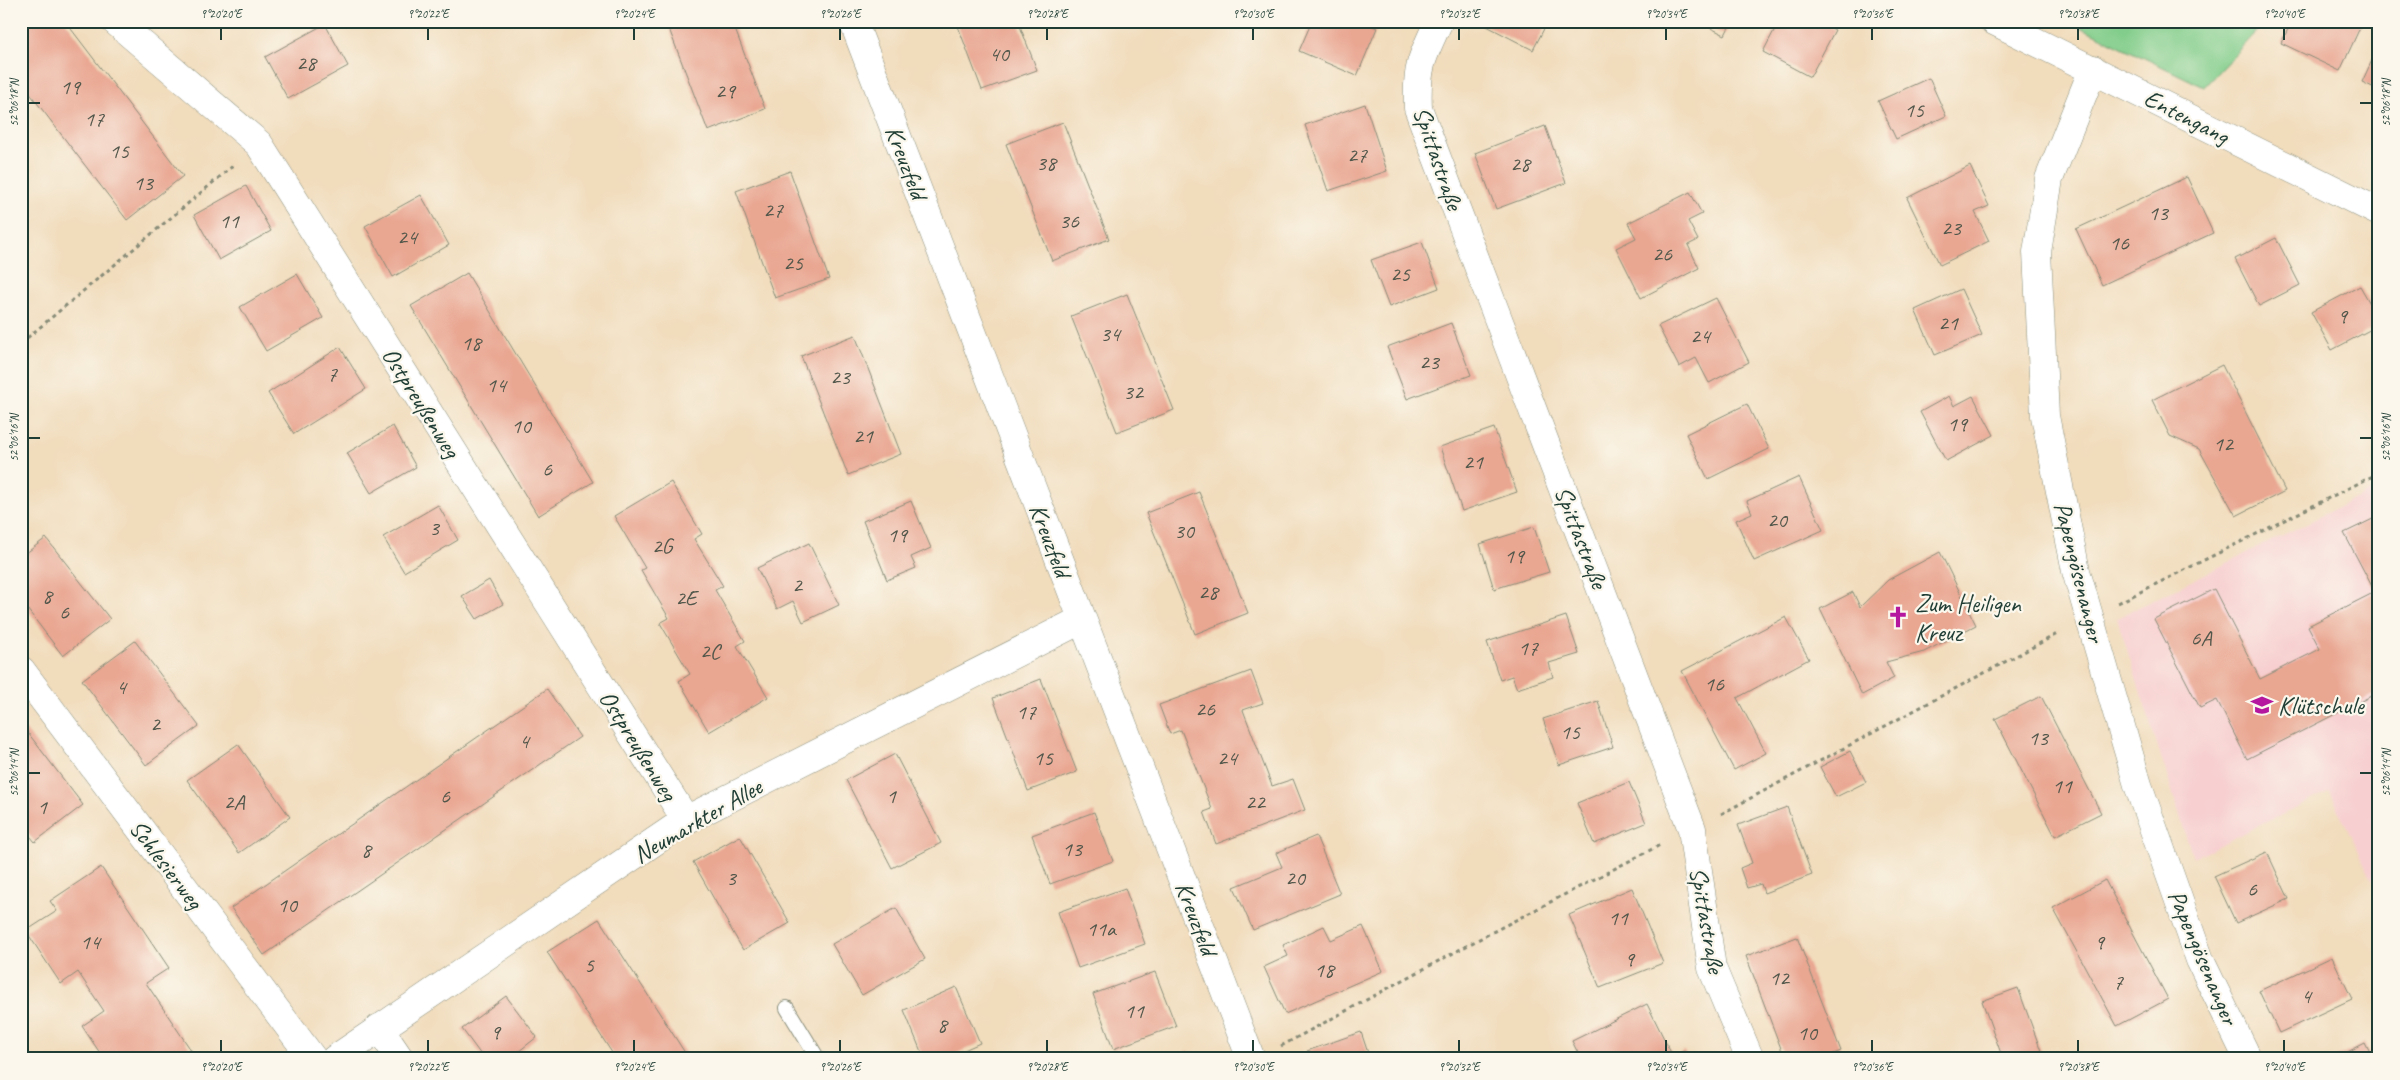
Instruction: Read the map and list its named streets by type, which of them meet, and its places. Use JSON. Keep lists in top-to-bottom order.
{
  "streets": {
    "street": [
      "Entengang",
      "Spittastraße",
      "Kreuzfeld",
      "Ostpreußenweg",
      "Papengösenanger",
      "Neumarkter Allee",
      "Schlesierweg"
    ]
  },
  "crossings": [
    ["Entengang", "Papengösenanger"],
    ["Kreuzfeld", "Neumarkter Allee"],
    ["Ostpreußenweg", "Neumarkter Allee"]
  ],
  "places": {
    "church": ["Zum Heiligen Kreuz"],
    "school or university": ["Klütschule"]
  },
  "house_numbers": [
    "40",
    "28",
    "19",
    "29",
    "15",
    "17",
    "15",
    "27",
    "38",
    "28",
    "13",
    "27",
    "13",
    "11",
    "36",
    "23",
    "24",
    "16",
    "26",
    "25",
    "25",
    "9",
    "21",
    "34",
    "24",
    "18",
    "23",
    "7",
    "23",
    "14",
    "32",
    "19",
    "10",
    "21",
    "12",
    "21",
    "6",
    "20",
    "3",
    "30",
    "19",
    "2G",
    "19",
    "2",
    "28",
    "8",
    "2E",
    "6",
    "6A",
    "17",
    "2C",
    "16",
    "4",
    "26",
    "17",
    "2",
    "15",
    "13",
    "4",
    "15",
    "24",
    "11",
    "6",
    "1",
    "2A",
    "22",
    "1",
    "13",
    "8",
    "3",
    "20",
    "6",
    "10",
    "11",
    "11a",
    "14",
    "9",
    "9",
    "5",
    "18",
    "12",
    "7",
    "4",
    "11",
    "8",
    "9",
    "10"
  ],
  "coordinates": [
    "9°20'20\"E",
    "9°20'22\"E",
    "9°20'24\"E",
    "9°20'26\"E",
    "9°20'28\"E",
    "9°20'30\"E",
    "9°20'32\"E",
    "9°20'34\"E",
    "9°20'36\"E",
    "9°20'38\"E",
    "9°20'40\"E",
    "52°06'18\"N",
    "52°06'16\"N",
    "52°06'14\"N"
  ]
}
